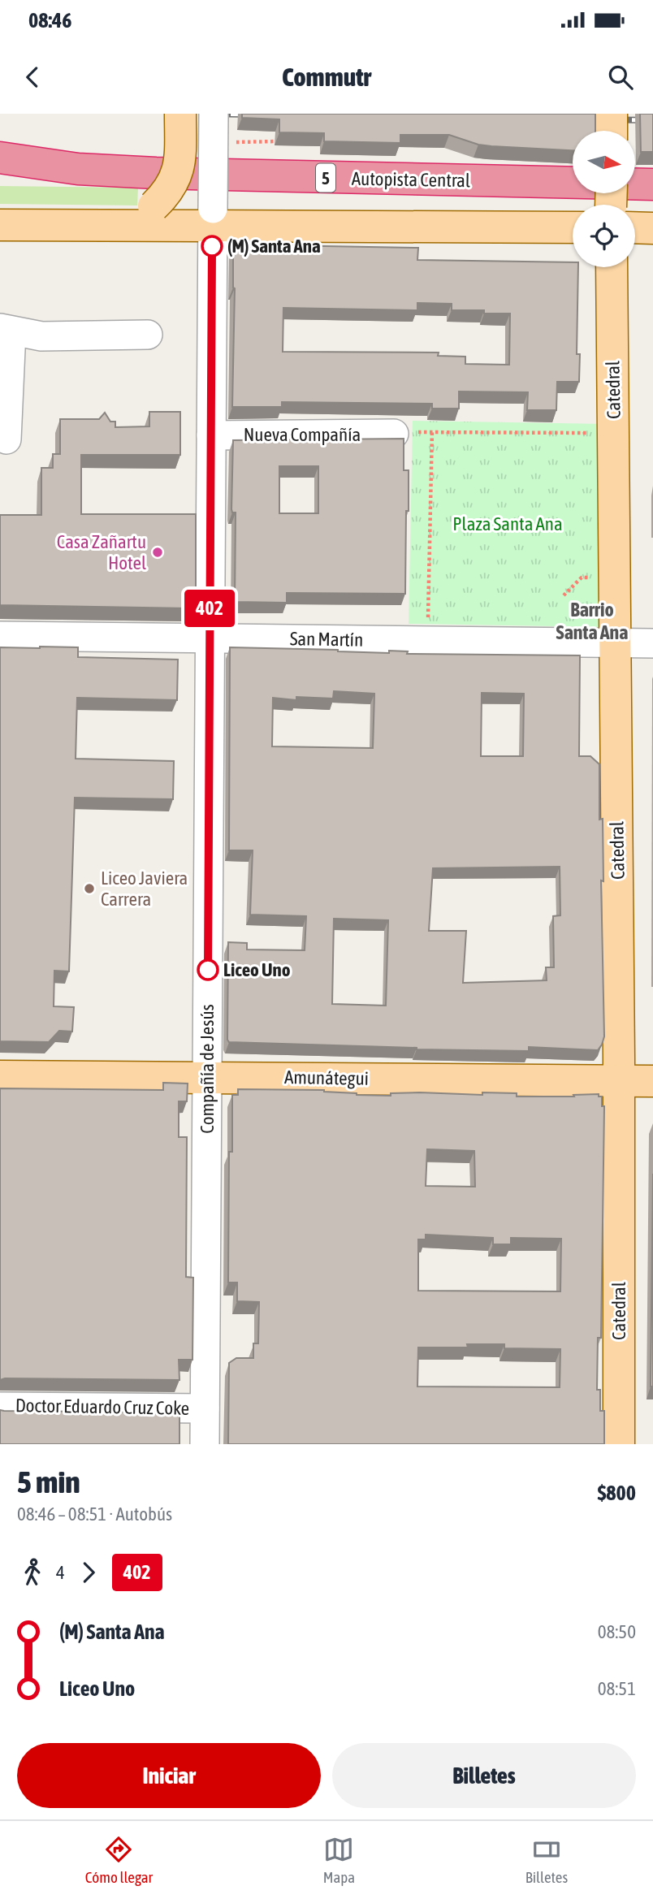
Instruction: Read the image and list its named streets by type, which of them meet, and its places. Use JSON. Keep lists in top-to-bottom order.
{
  "streets": {
    "highway": ["5", "Autopista Central"],
    "main road": ["Catedral", "Amunátegui"],
    "street": [
      "Nueva Compañía",
      "San Martín",
      "Compañía de Jesús",
      "Doctor Eduardo Cruz Coke"
    ]
  },
  "crossings": [
    ["Catedral", "San Martín"],
    ["Catedral", "Amunátegui"],
    ["Nueva Compañía", "Compañía de Jesús"],
    ["San Martín", "Compañía de Jesús"],
    ["Compañía de Jesús", "Amunátegui"],
    ["Compañía de Jesús", "Doctor Eduardo Cruz Coke"]
  ],
  "districts": ["Barrio Santa Ana"],
  "parks": ["Plaza Santa Ana"],
  "places": [
    "(M) Santa Ana",
    "Casa Zañartu Hotel",
    "Liceo Javiera Carrera",
    "Liceo Uno"
  ],
  "lines": ["bus line 402"],
  "north": "right",
  "page": {
    "status": "08:46",
    "header": "Commutr",
    "on_map": "402",
    "heading": ["5 min", "08:46 – 08:51 · Autobús", "$800"],
    "legs": ["4", "402"],
    "list": [
      {
        "name": "(M) Santa Ana",
        "value": "08:50"
      },
      {
        "name": "Liceo Uno",
        "value": "08:51"
      }
    ],
    "buttons": ["Iniciar", "Billetes"],
    "tabs": ["Cómo llegar", "Mapa", "Billetes"]
  }
}
